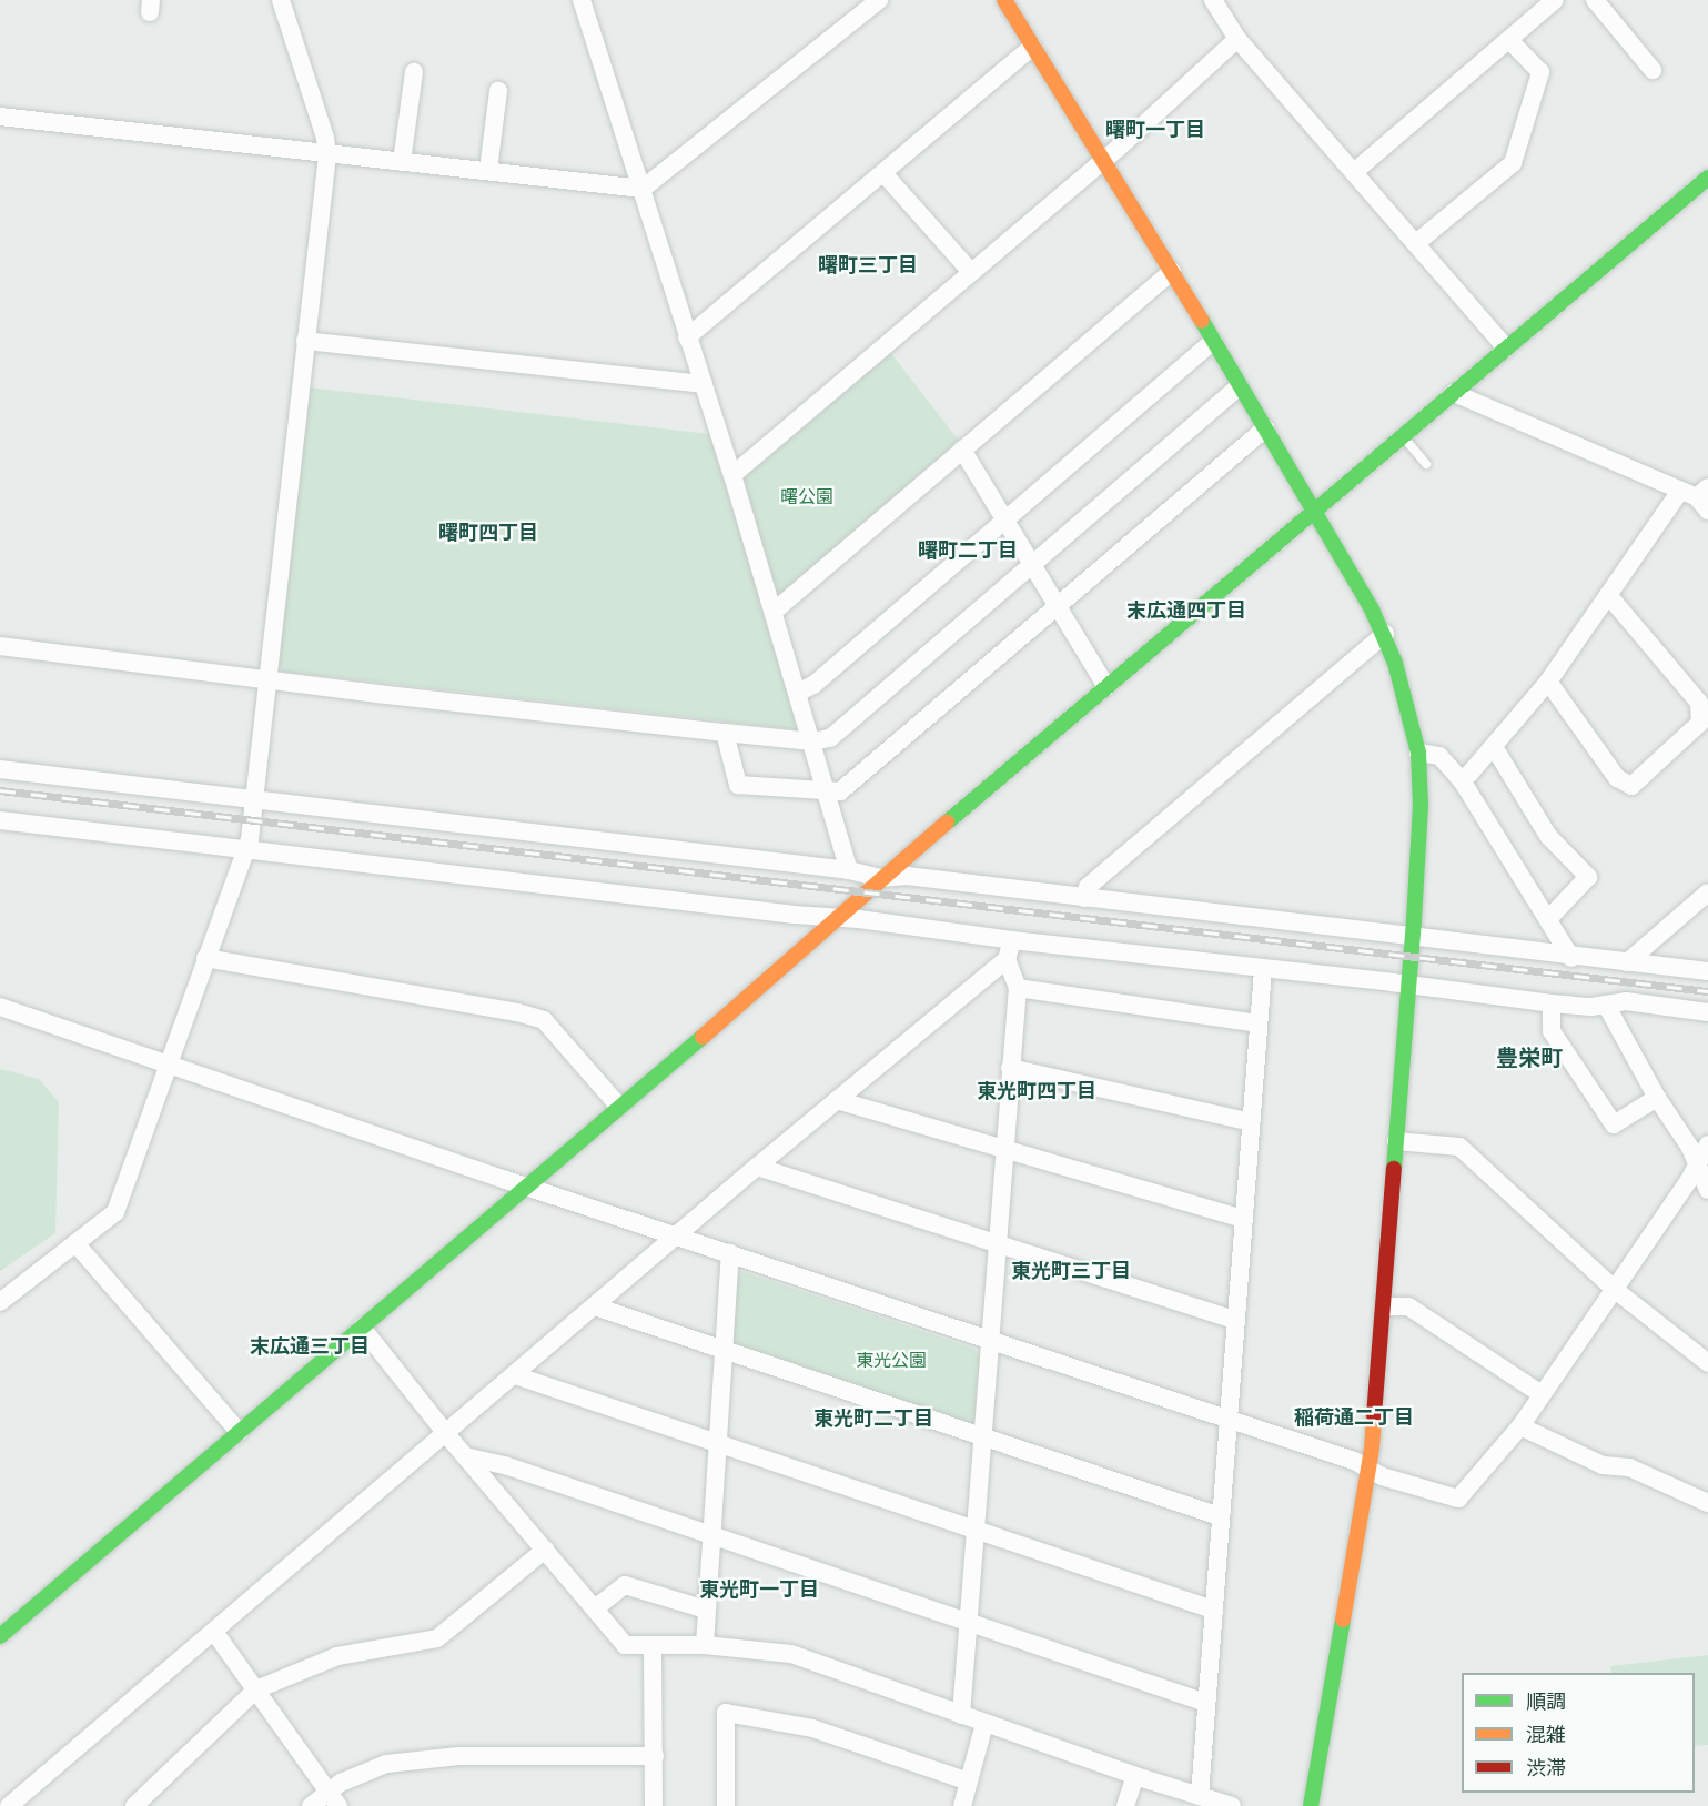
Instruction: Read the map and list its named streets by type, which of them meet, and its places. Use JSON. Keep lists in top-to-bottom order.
{
  "districts": [
    "曙町一丁目",
    "曙町三丁目",
    "曙町四丁目",
    "曙町二丁目",
    "末広通四丁目",
    "豊栄町",
    "東光町四丁目",
    "東光町三丁目",
    "末広通三丁目",
    "稲荷通二丁目",
    "東光町二丁目",
    "東光町一丁目"
  ],
  "parks": ["曙公園", "東光公園"],
  "legend": ["順調", "混雑", "渋滞"]
}
